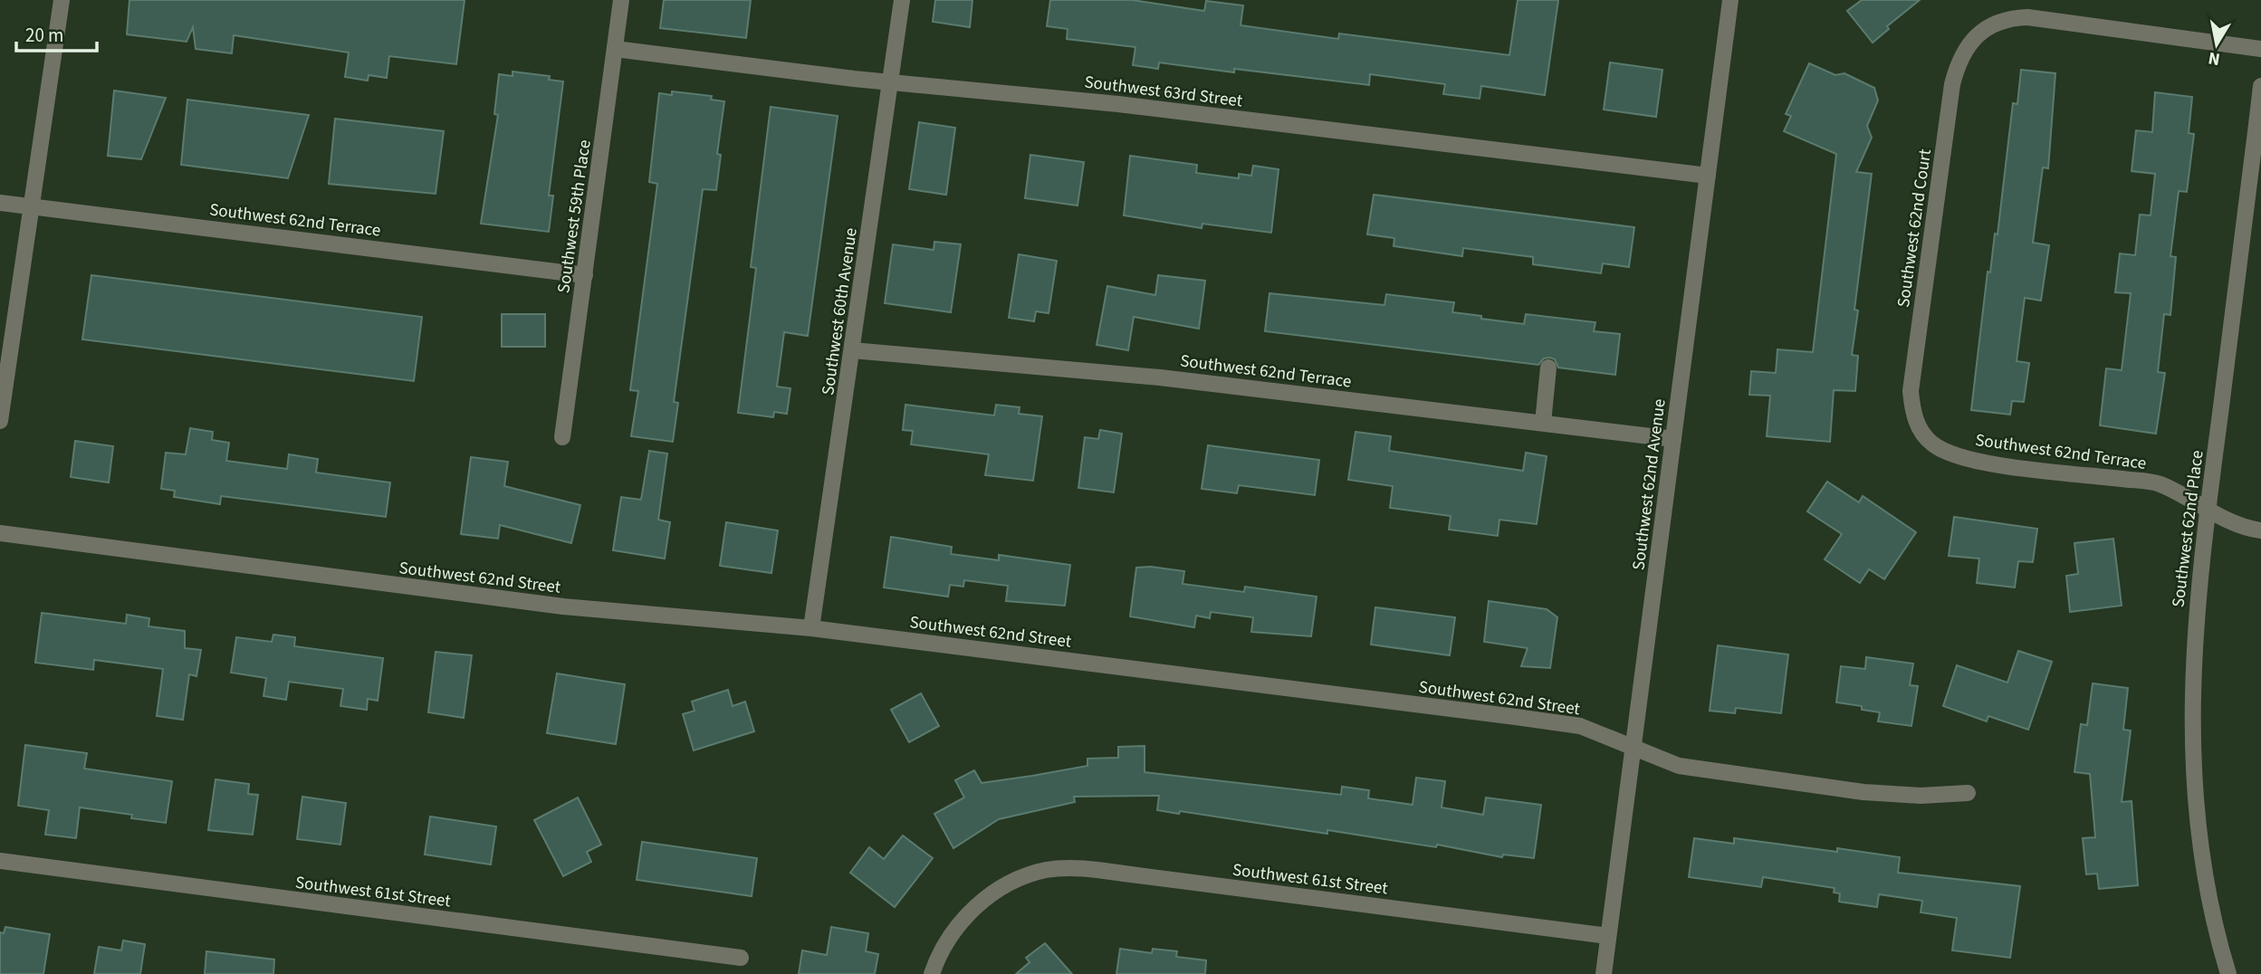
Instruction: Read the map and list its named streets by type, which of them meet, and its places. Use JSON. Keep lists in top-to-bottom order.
{
  "streets": {
    "street": [
      "Southwest 63rd Street",
      "Southwest 59th Place",
      "Southwest 62nd Terrace",
      "Southwest 62nd Court",
      "Southwest 60th Avenue",
      "Southwest 62nd Avenue",
      "Southwest 62nd Place",
      "Southwest 62nd Street",
      "Southwest 61st Street"
    ]
  },
  "crossings": [
    ["Southwest 63rd Street", "Southwest 59th Place"],
    ["Southwest 63rd Street", "Southwest 60th Avenue"],
    ["Southwest 63rd Street", "Southwest 62nd Avenue"],
    ["Southwest 59th Place", "Southwest 62nd Terrace"],
    ["Southwest 62nd Terrace", "Southwest 62nd Court"],
    ["Southwest 62nd Terrace", "Southwest 60th Avenue"],
    ["Southwest 62nd Terrace", "Southwest 62nd Avenue"],
    ["Southwest 62nd Terrace", "Southwest 62nd Place"],
    ["Southwest 60th Avenue", "Southwest 62nd Street"],
    ["Southwest 62nd Avenue", "Southwest 62nd Street"],
    ["Southwest 62nd Avenue", "Southwest 61st Street"]
  ],
  "scale_bar": "20 m",
  "north": "bottom"
}
